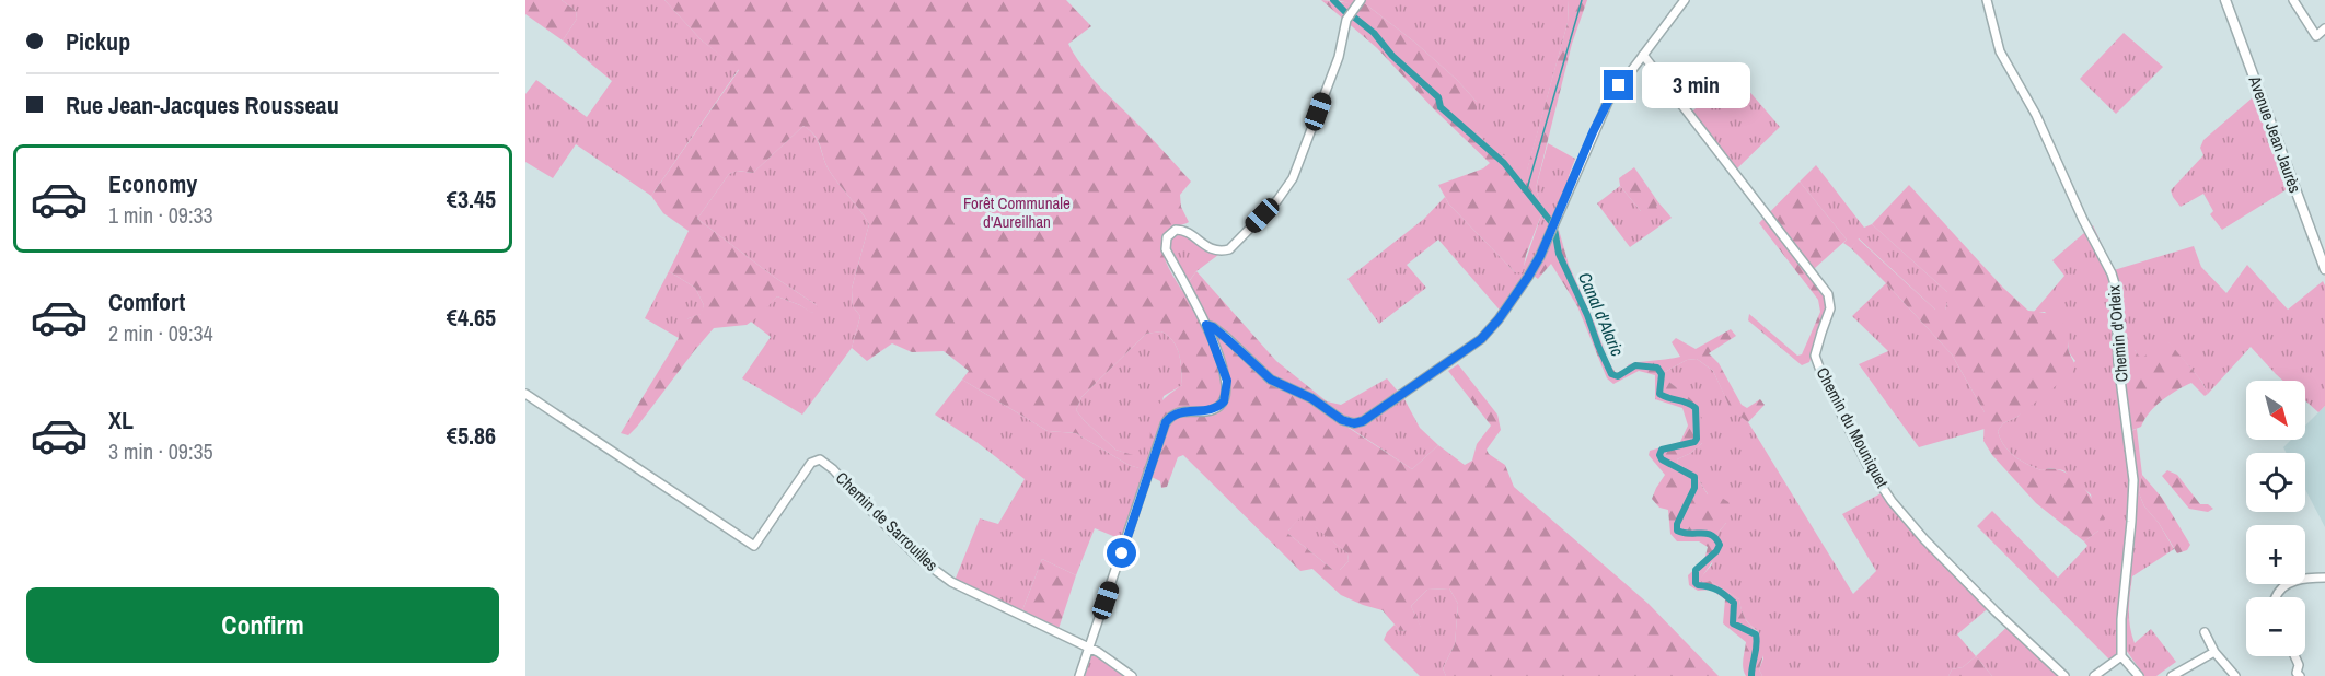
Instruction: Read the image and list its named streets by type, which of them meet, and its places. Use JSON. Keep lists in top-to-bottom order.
{
  "streets": {
    "main road": ["Avenue Jean Jaurès"],
    "street": ["Chemin d'Orleix", "Chemin du Mouniquet", "Chemin de Sarrouilles"]
  },
  "water": ["Canal d'Alaric"],
  "parks": ["Forêt Communale d'Aureilhan"],
  "north": "bottom right",
  "page": {
    "banner": ["Pickup", "Rue Jean-Jacques Rousseau"],
    "bubble": "3 min",
    "list": [
      {
        "name": "Economy",
        "note": "1 min · 09:33",
        "value": "€3.45"
      },
      {
        "name": "Comfort",
        "note": "2 min · 09:34",
        "value": "€4.65"
      },
      {
        "name": "XL",
        "note": "3 min · 09:35",
        "value": "€5.86"
      }
    ],
    "map_buttons": ["+", "−"],
    "buttons": "Confirm"
  }
}
